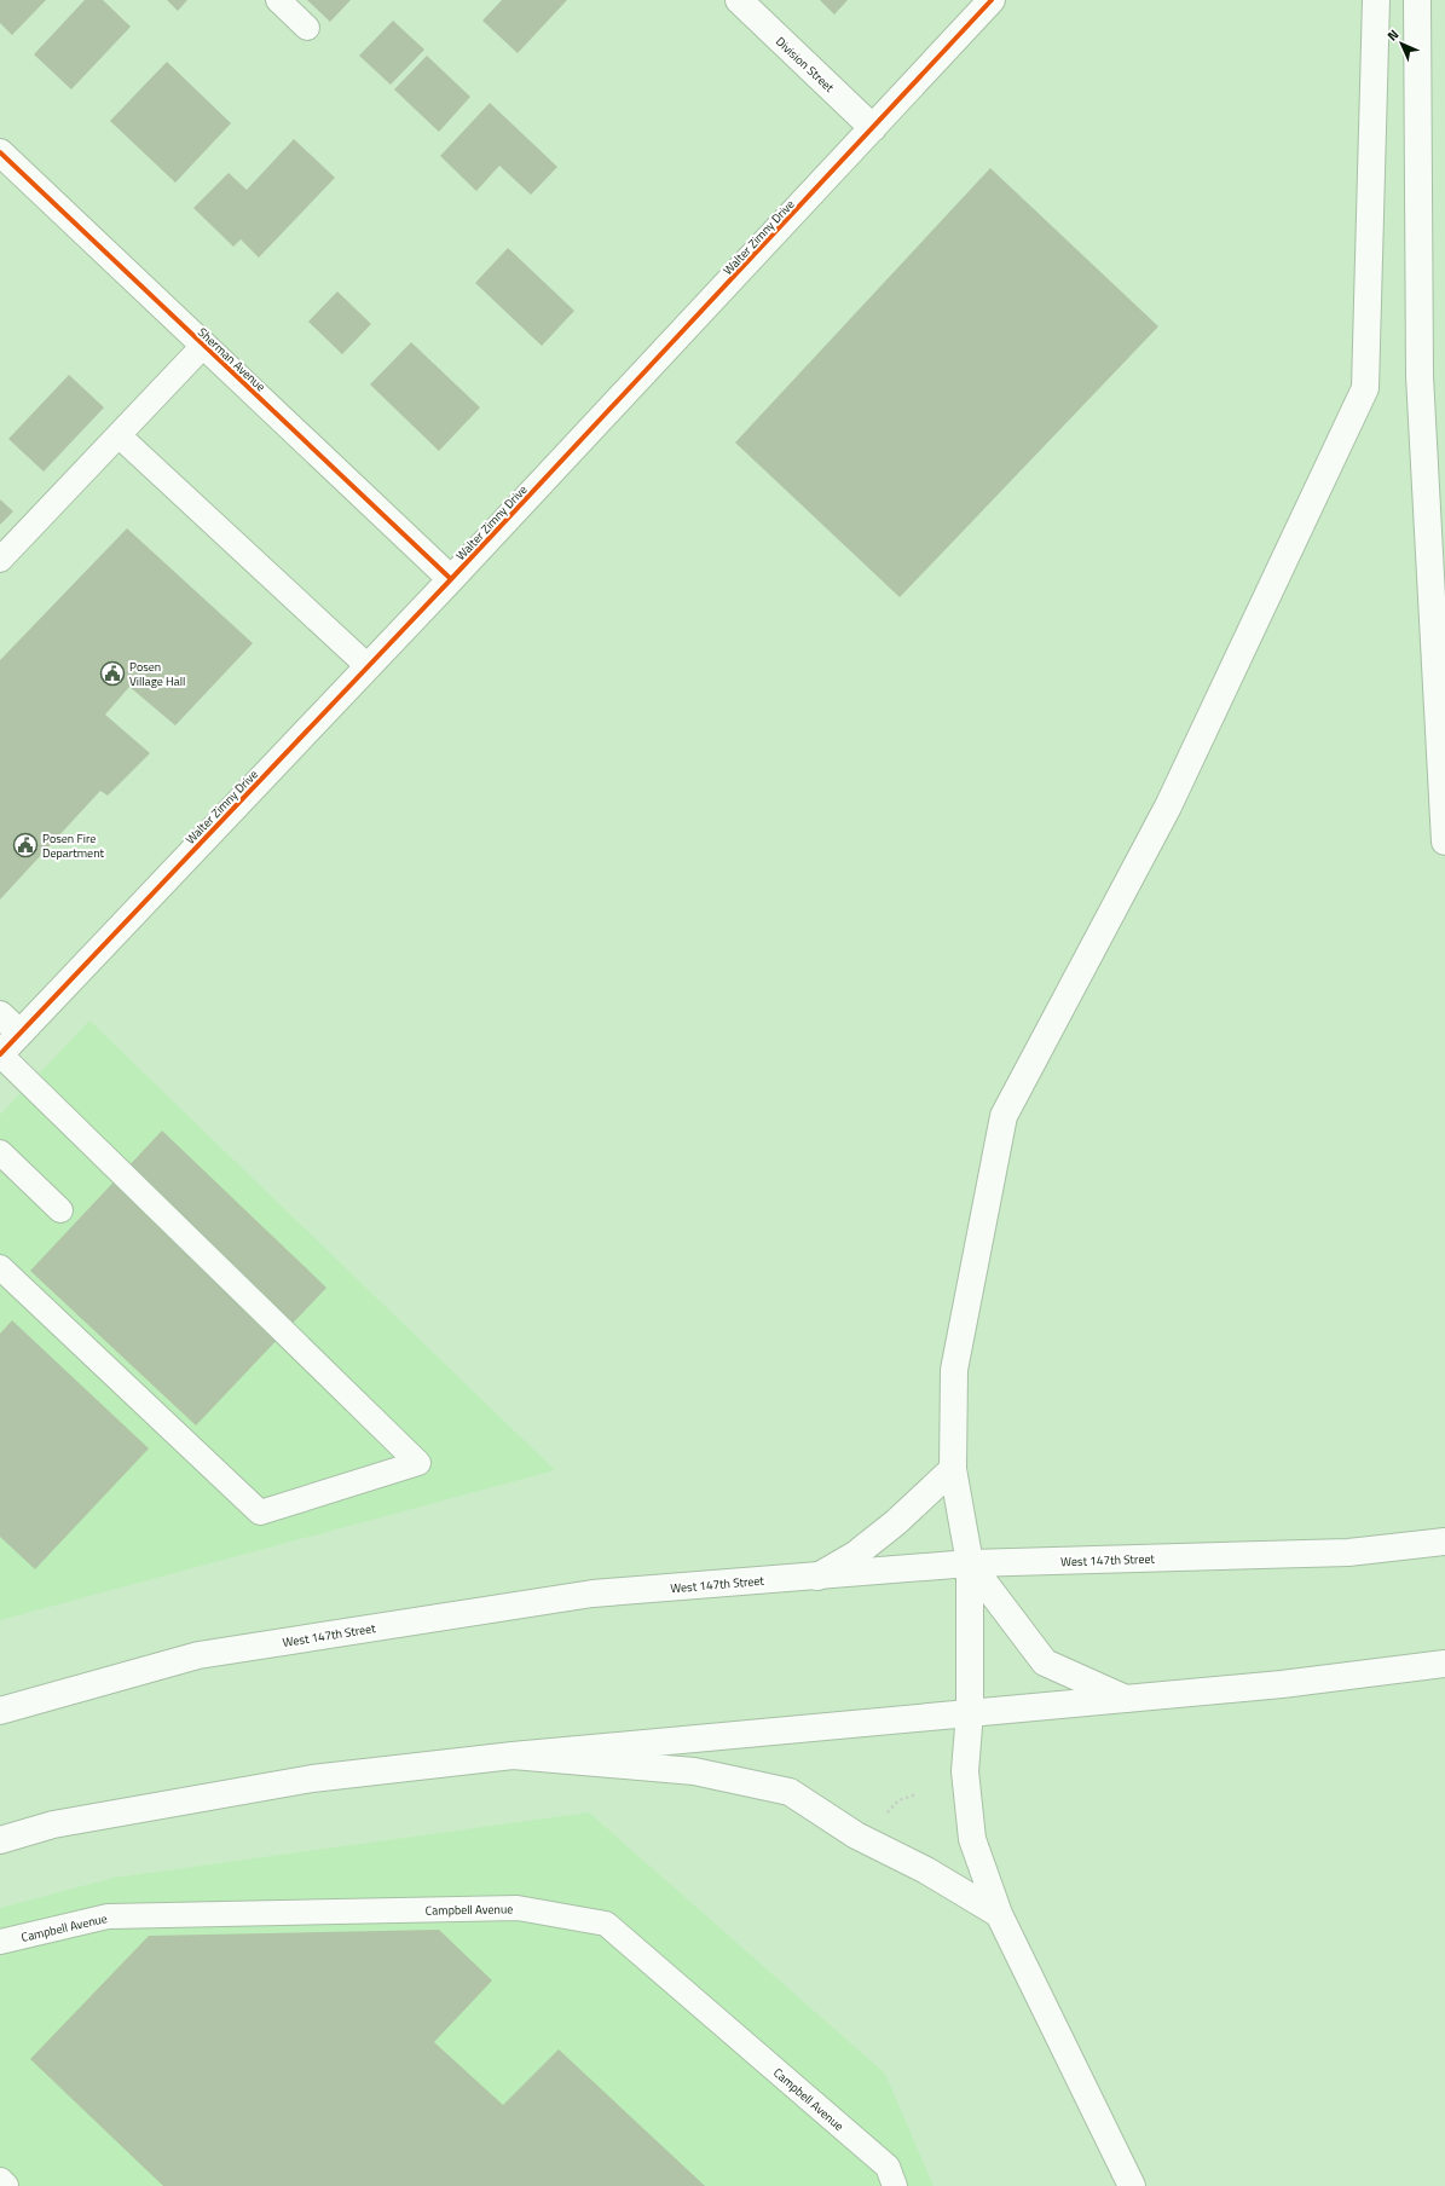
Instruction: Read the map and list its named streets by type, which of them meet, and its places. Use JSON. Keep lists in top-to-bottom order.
{
  "streets": {
    "main road": [
      "Division Street",
      "Walter Zimny Drive",
      "Sherman Avenue",
      "West 147th Street"
    ],
    "lane": ["Campbell Avenue"]
  },
  "crossings": [
    ["Division Street", "Walter Zimny Drive"],
    ["Walter Zimny Drive", "Sherman Avenue"]
  ],
  "places": {
    "public building": ["Posen Village Hall", "Posen Fire Department"]
  },
  "north": "top left"
}
